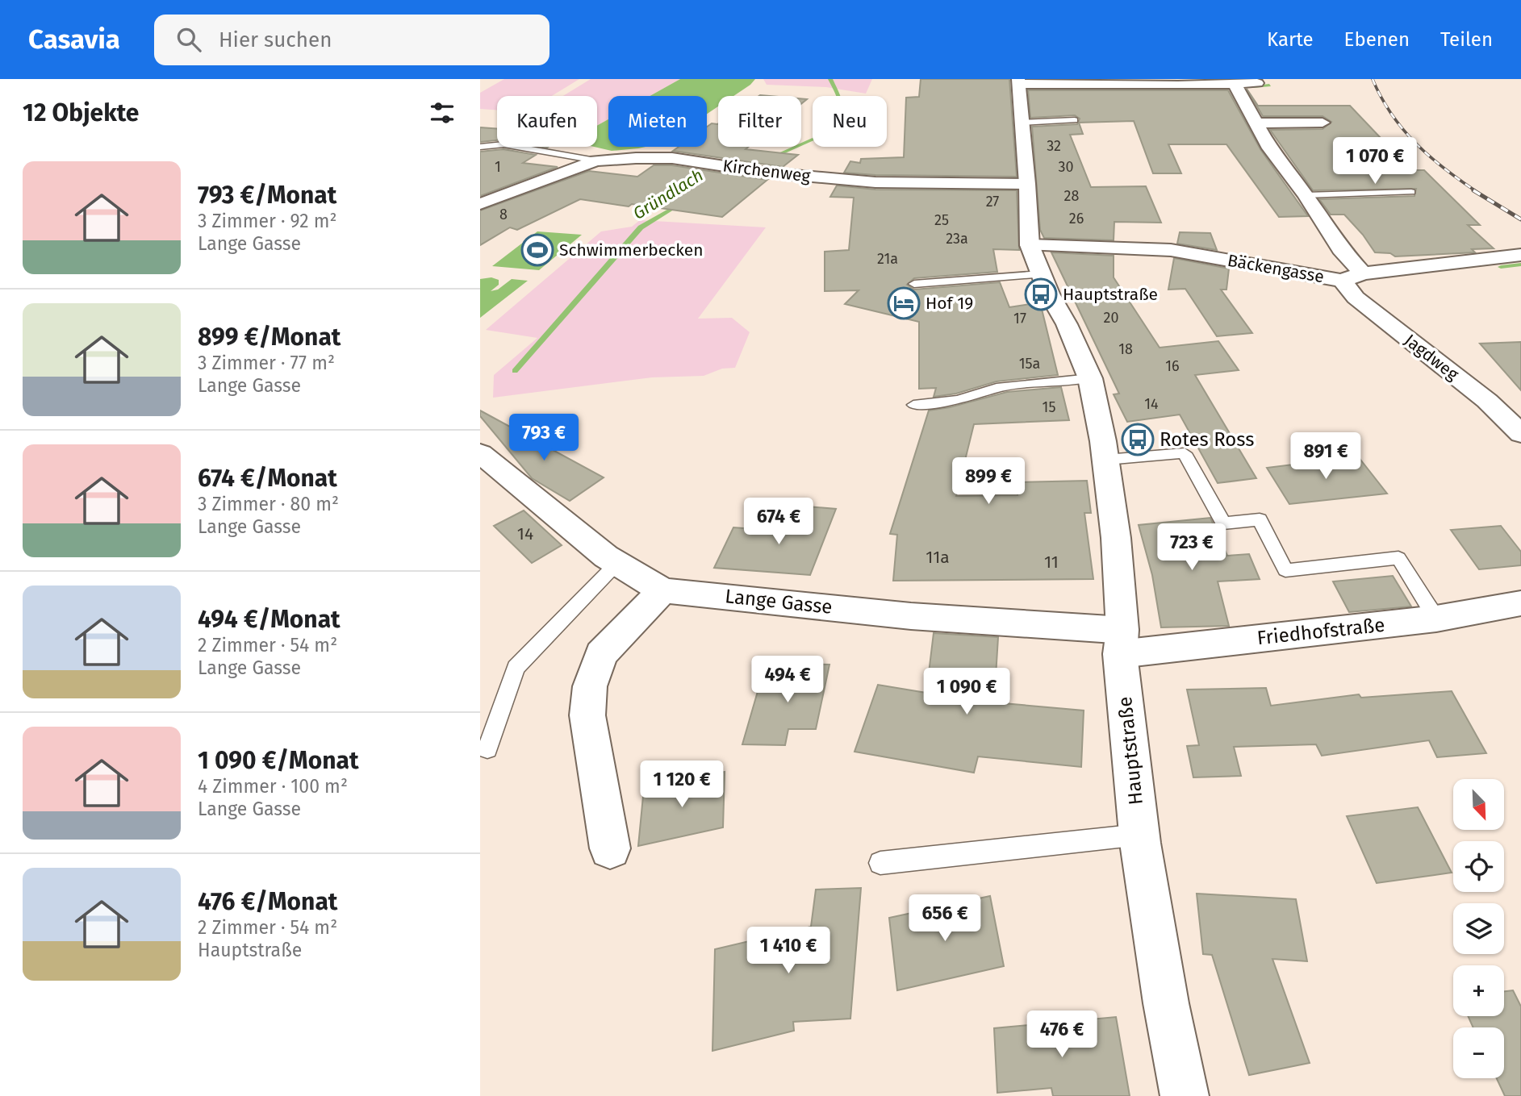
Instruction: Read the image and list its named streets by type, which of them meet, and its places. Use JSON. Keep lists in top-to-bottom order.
{
  "streets": {
    "street": [
      "Kirchenweg",
      "Bäckengasse",
      "Jagdweg",
      "Lange Gasse",
      "Friedhofstraße",
      "Hauptstraße"
    ]
  },
  "crossings": [
    ["Kirchenweg", "Hauptstraße"],
    ["Bäckengasse", "Jagdweg"],
    ["Bäckengasse", "Hauptstraße"],
    ["Lange Gasse", "Friedhofstraße"],
    ["Lange Gasse", "Hauptstraße"],
    ["Friedhofstraße", "Hauptstraße"]
  ],
  "water": ["Gründlach"],
  "places": {
    "sports": ["Schwimmerbecken"],
    "bus stop": ["Hauptstraße", "Rotes Ross"],
    "hotel": ["Hof 19"]
  },
  "house_numbers": [
    "32",
    "1",
    "30",
    "28",
    "27",
    "8",
    "26",
    "25",
    "23a",
    "21a",
    "20",
    "17",
    "18",
    "15a",
    "16",
    "14",
    "15",
    "14",
    "11a",
    "11"
  ],
  "north": "bottom right",
  "page": {
    "header": "Casavia",
    "search": "Hier suchen",
    "nav": ["Karte", "Ebenen", "Teilen"],
    "heading": "12 Objekte",
    "chip": [
      "Kaufen",
      "Mieten",
      "Filter",
      "Neu"
    ],
    "price": [
      "1 070 €",
      "793 €",
      "891 €",
      "899 €",
      "674 €",
      "723 €",
      "494 €",
      "1 090 €",
      "1 120 €",
      "656 €",
      "1 410 €",
      "476 €"
    ],
    "list": [
      {
        "name": "793 €/Monat",
        "note": "3 Zimmer · 92 m² · Lange Gasse"
      },
      {
        "name": "899 €/Monat",
        "note": "3 Zimmer · 77 m² · Lange Gasse"
      },
      {
        "name": "674 €/Monat",
        "note": "3 Zimmer · 80 m² · Lange Gasse"
      },
      {
        "name": "494 €/Monat",
        "note": "2 Zimmer · 54 m² · Lange Gasse"
      },
      {
        "name": "1 090 €/Monat",
        "note": "4 Zimmer · 100 m² · Lange Gasse"
      },
      {
        "name": "476 €/Monat",
        "note": "2 Zimmer · 54 m² · Hauptstraße"
      }
    ],
    "map_buttons": ["+", "−"]
  }
}
